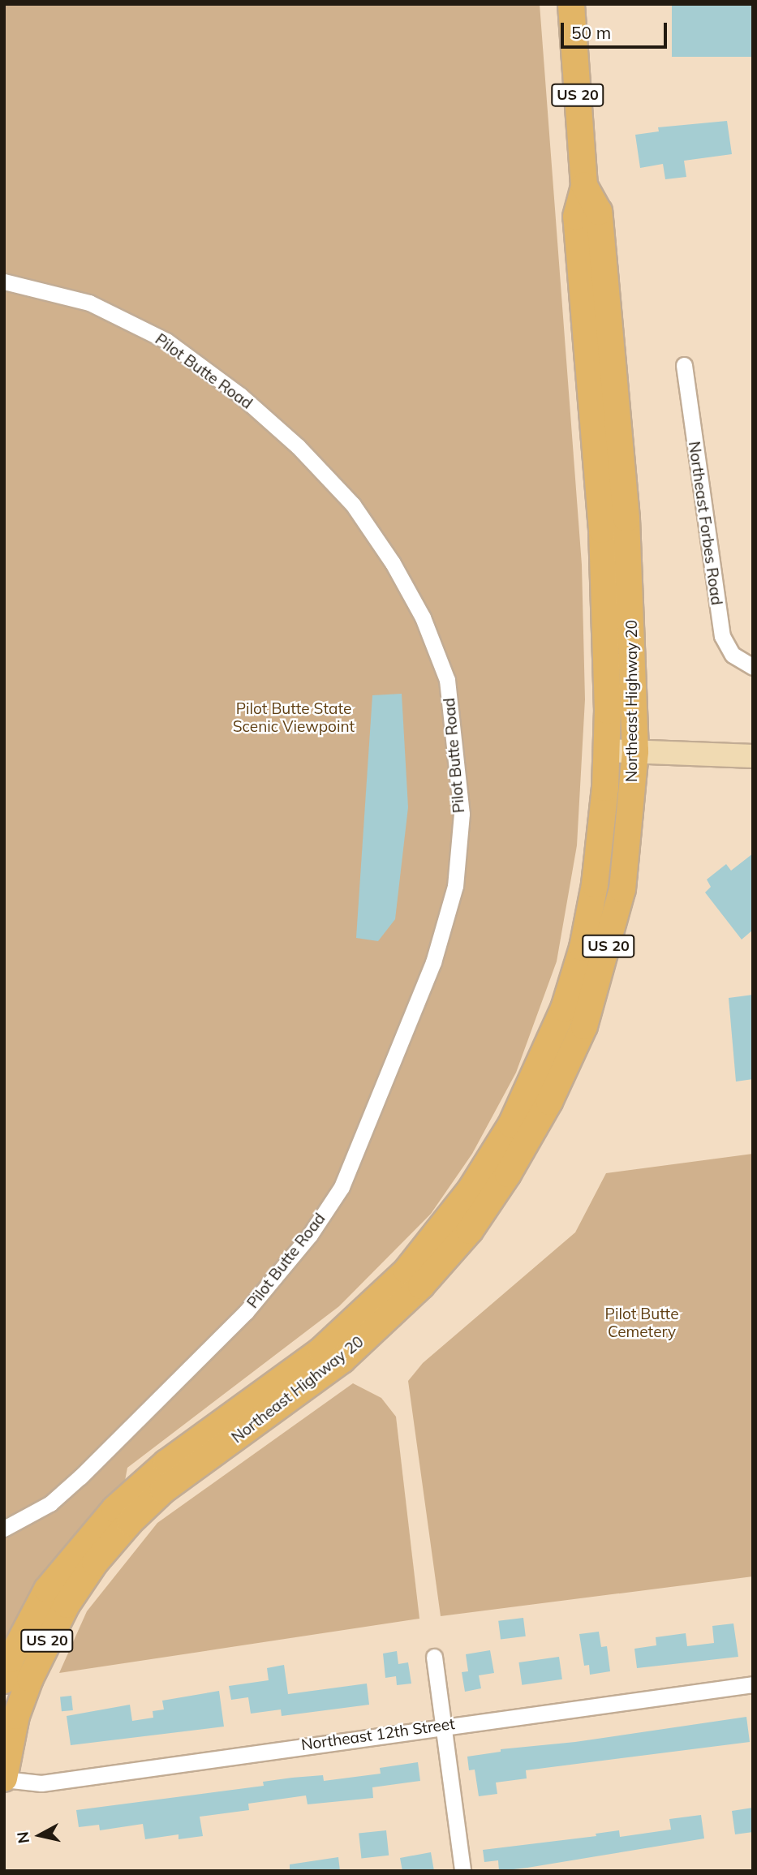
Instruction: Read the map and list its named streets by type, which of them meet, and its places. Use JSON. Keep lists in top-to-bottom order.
{
  "streets": {
    "main road": ["US 20", "Northeast Highway 20"],
    "street": ["Pilot Butte Road", "Northeast Forbes Road", "Northeast 12th Street"]
  },
  "crossings": [
    ["Northeast Highway 20", "Northeast 12th Street"]
  ],
  "parks": ["Pilot Butte State Scenic Viewpoint", "Pilot Butte Cemetery"],
  "scale_bar": "50 m",
  "north": "left"
}
